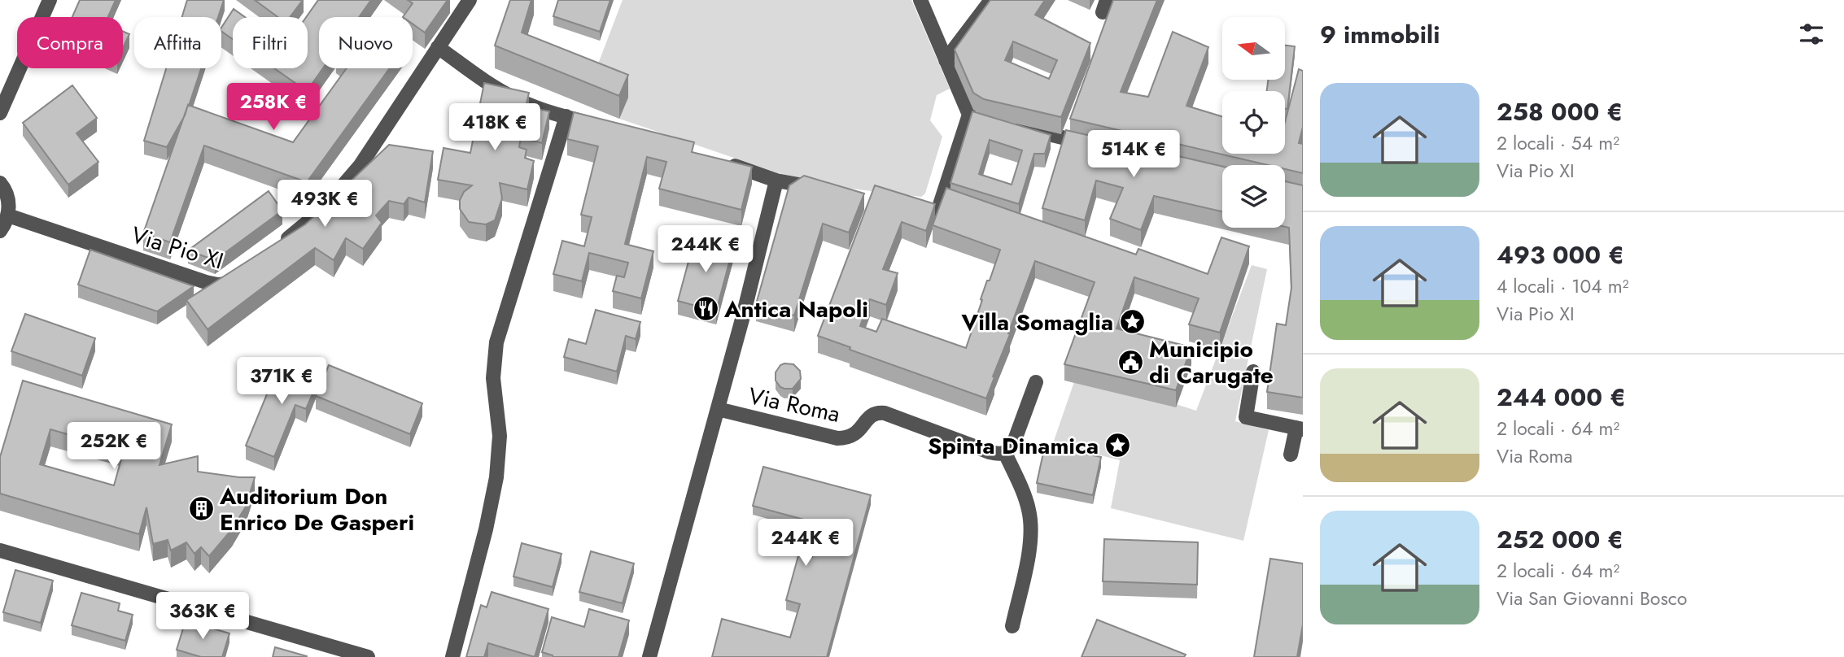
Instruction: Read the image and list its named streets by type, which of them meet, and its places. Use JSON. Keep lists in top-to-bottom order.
{
  "streets": {
    "street": ["Via Pio XI", "Via Roma"]
  },
  "places": {
    "restaurant": ["Antica Napoli"],
    "place": ["Villa Somaglia", "Spinta Dinamica"],
    "public building": ["Municipio di Carugate"],
    "building": ["Auditorium Don Enrico De Gasperi"]
  },
  "north": "left",
  "page": {
    "heading": "9 immobili",
    "chip": [
      "Compra",
      "Affitta",
      "Filtri",
      "Nuovo"
    ],
    "list": [
      {
        "name": "258 000 €",
        "note": "2 locali · 54 m² · Via Pio XI"
      },
      {
        "name": "493 000 €",
        "note": "4 locali · 104 m² · Via Pio XI"
      },
      {
        "name": "244 000 €",
        "note": "2 locali · 64 m² · Via Roma"
      },
      {
        "name": "252 000 €",
        "note": "2 locali · 64 m² · Via San Giovanni Bosco"
      }
    ],
    "price": [
      "258K €",
      "418K €",
      "514K €",
      "493K €",
      "244K €",
      "371K €",
      "252K €",
      "244K €",
      "363K €"
    ]
  }
}
